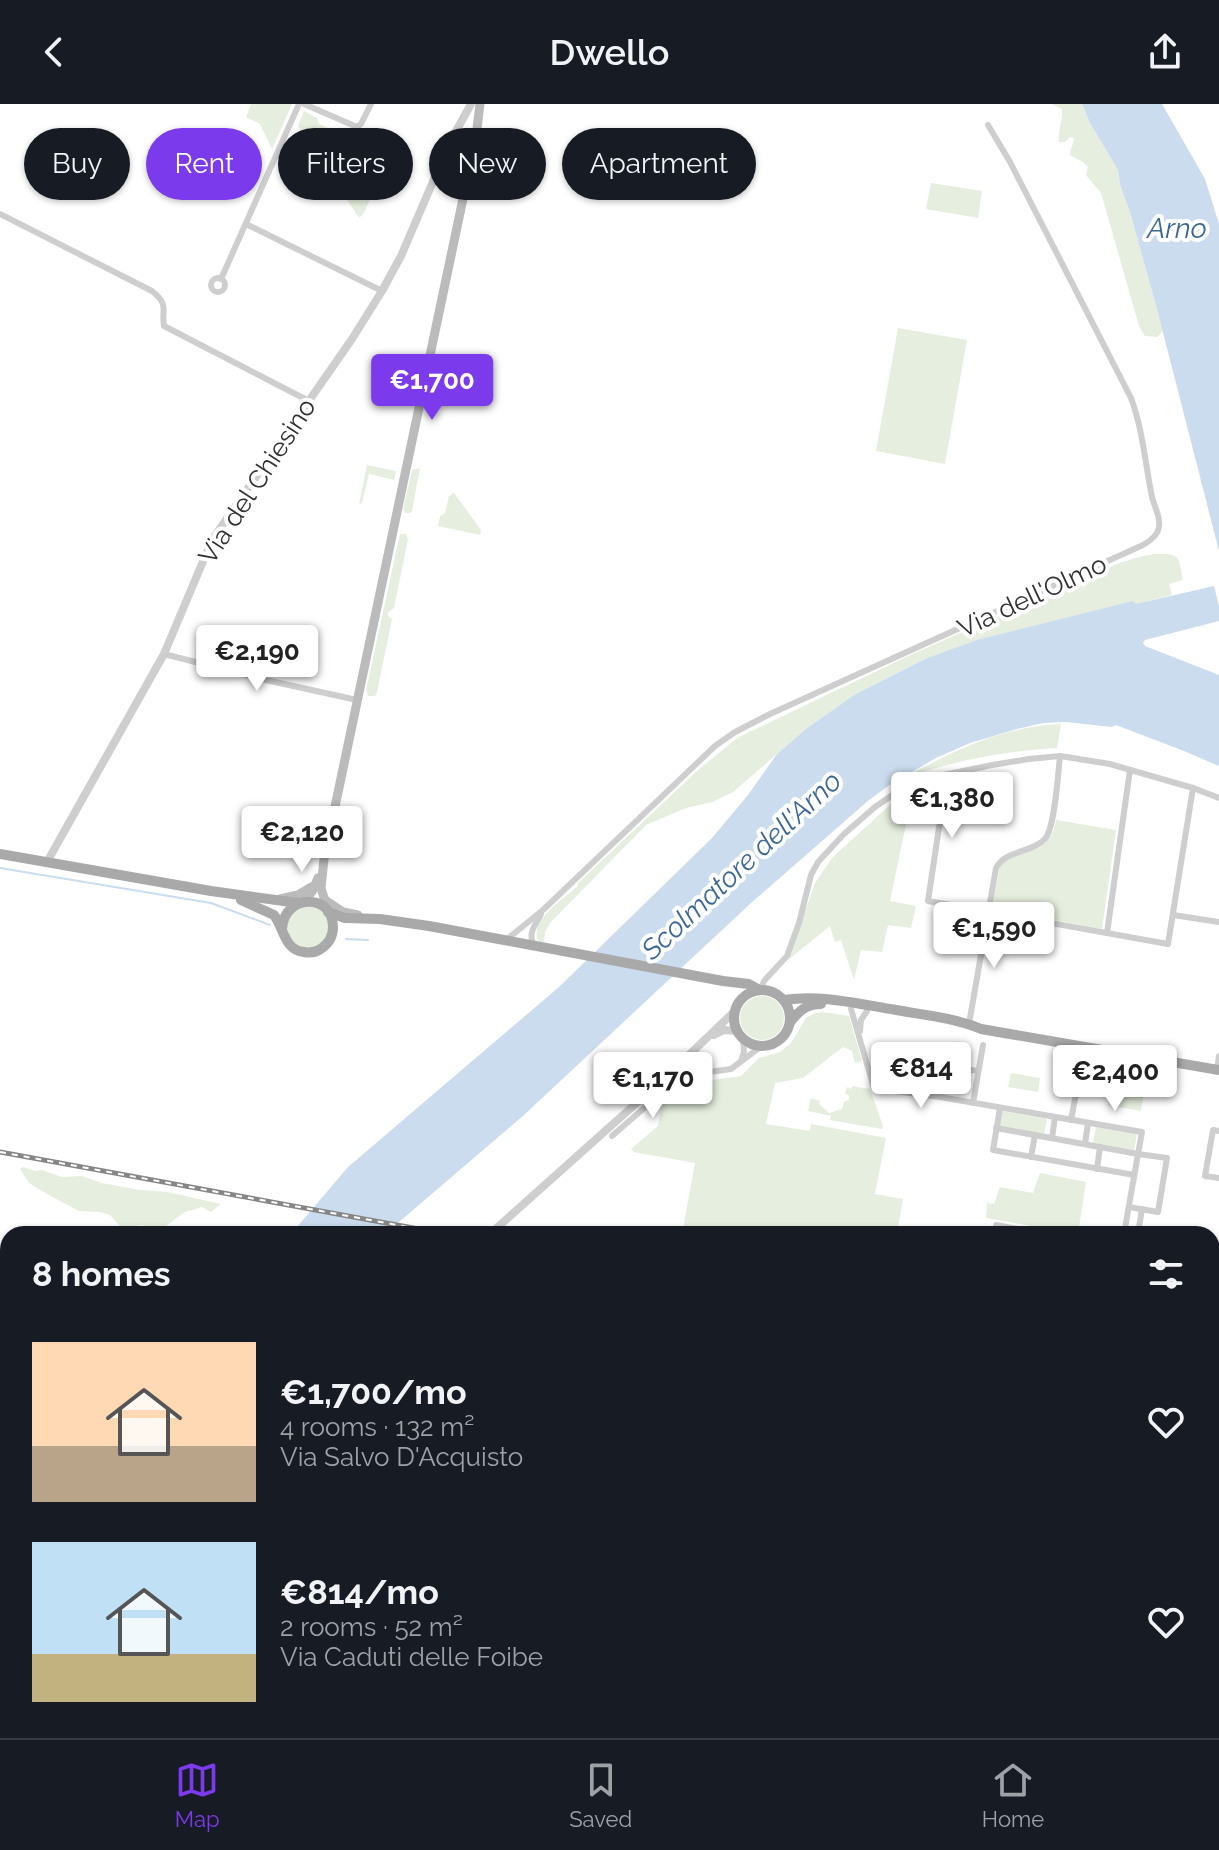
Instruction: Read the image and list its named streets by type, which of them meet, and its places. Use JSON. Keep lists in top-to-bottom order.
{
  "streets": {
    "street": ["Via del Chiesino", "Via dell'Olmo"]
  },
  "water": ["Arno", "Scolmatore dell'Arno"],
  "page": {
    "header": "Dwello",
    "chip": [
      "Buy",
      "Rent",
      "Filters",
      "New",
      "Apartment"
    ],
    "price": [
      "€1,700",
      "€2,190",
      "€1,380",
      "€2,120",
      "€1,590",
      "€814",
      "€2,400",
      "€1,170"
    ],
    "heading": "8 homes",
    "list": [
      {
        "name": "€1,700/mo",
        "note": "4 rooms · 132 m² · Via Salvo D'Acquisto"
      },
      {
        "name": "€814/mo",
        "note": "2 rooms · 52 m² · Via Caduti delle Foibe"
      }
    ],
    "tabs": ["Map", "Saved", "Home"]
  }
}
